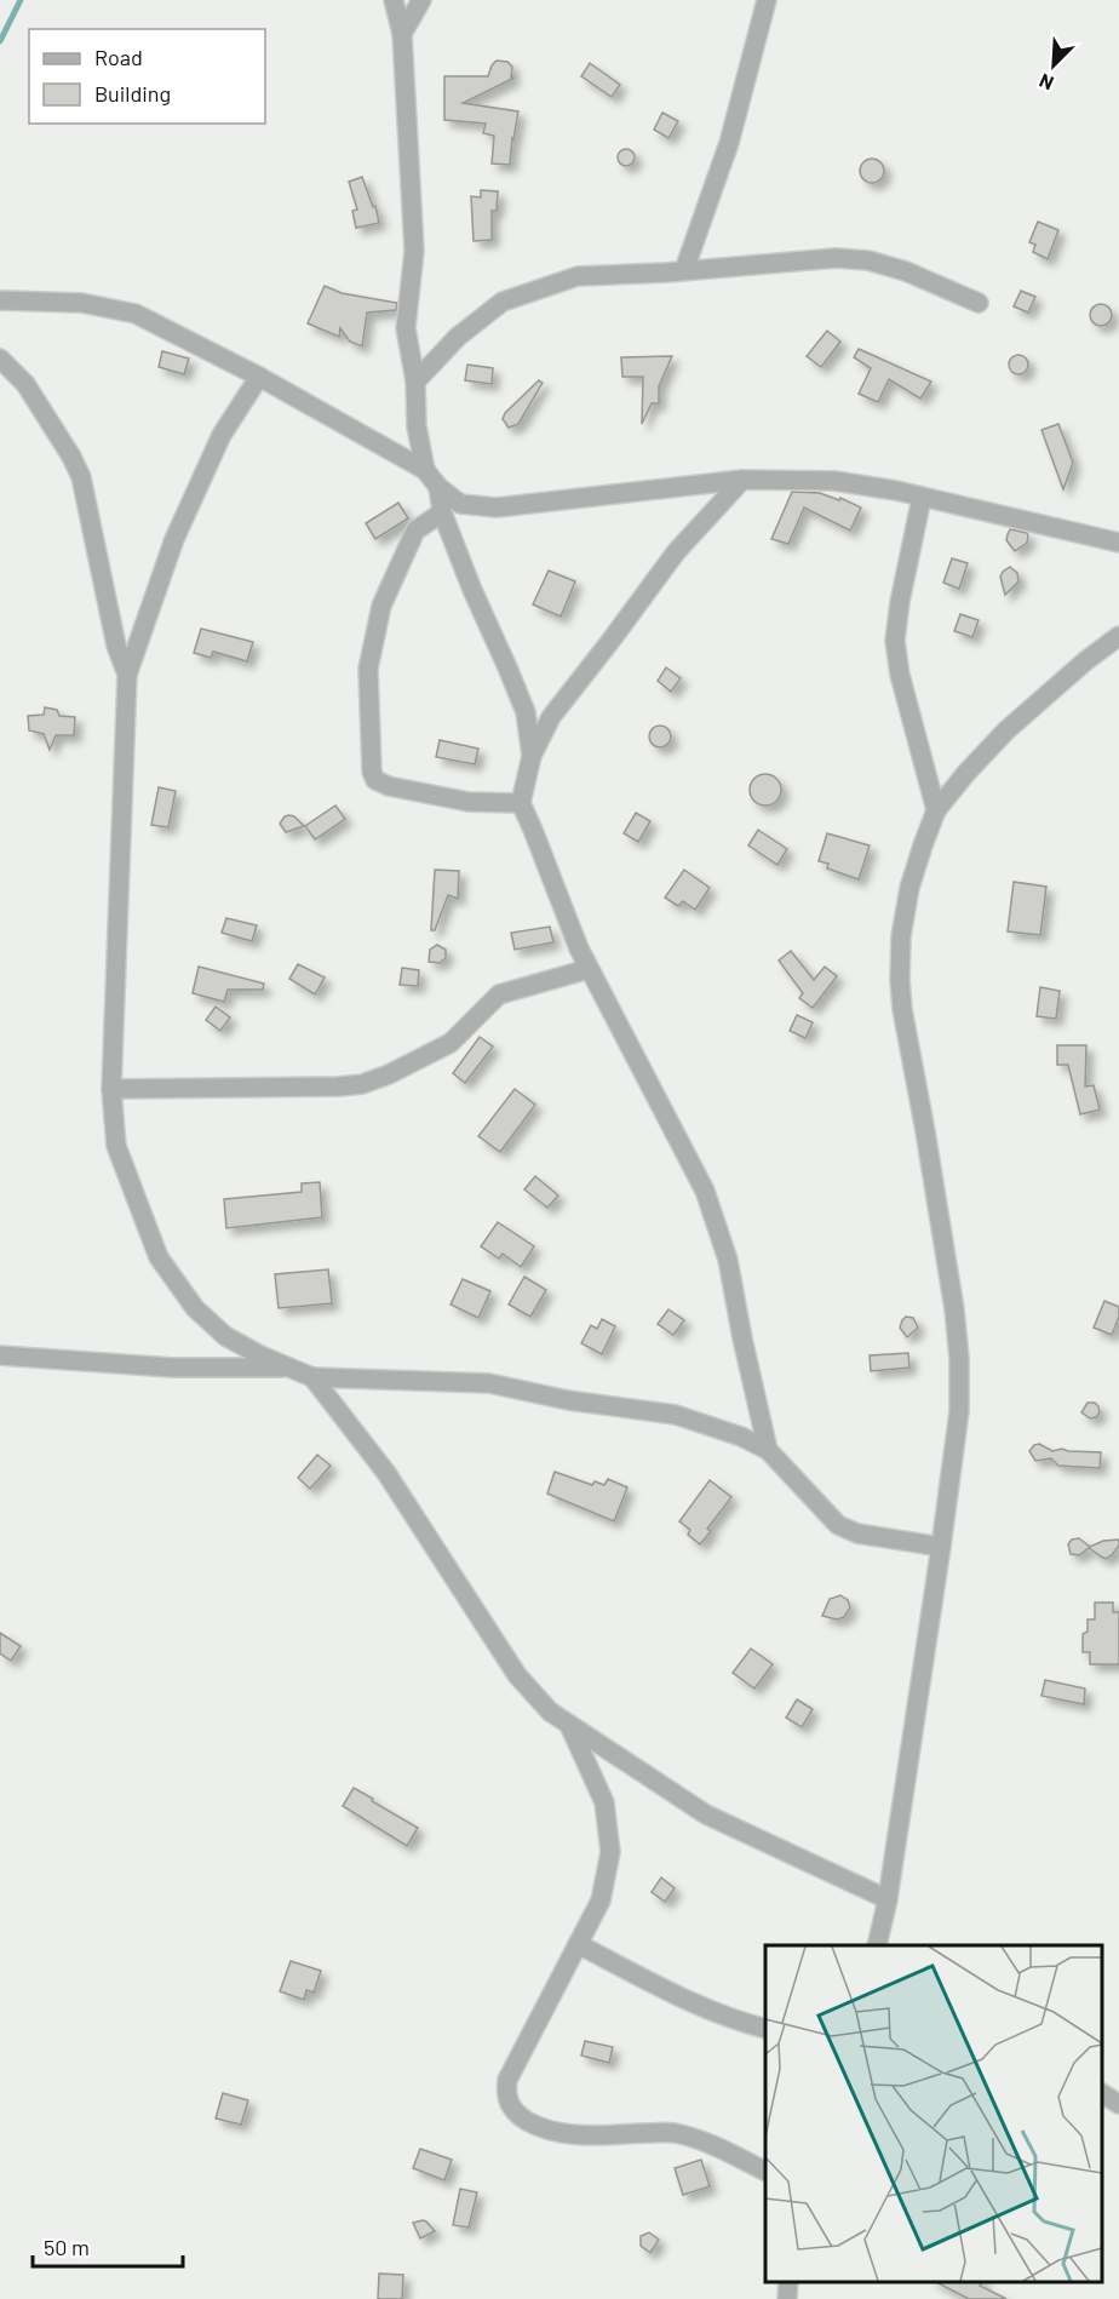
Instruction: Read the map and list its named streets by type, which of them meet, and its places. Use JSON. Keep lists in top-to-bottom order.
{
  "legend": ["Road", "Building"],
  "scale_bar": "50 m",
  "north": "bottom left"
}
